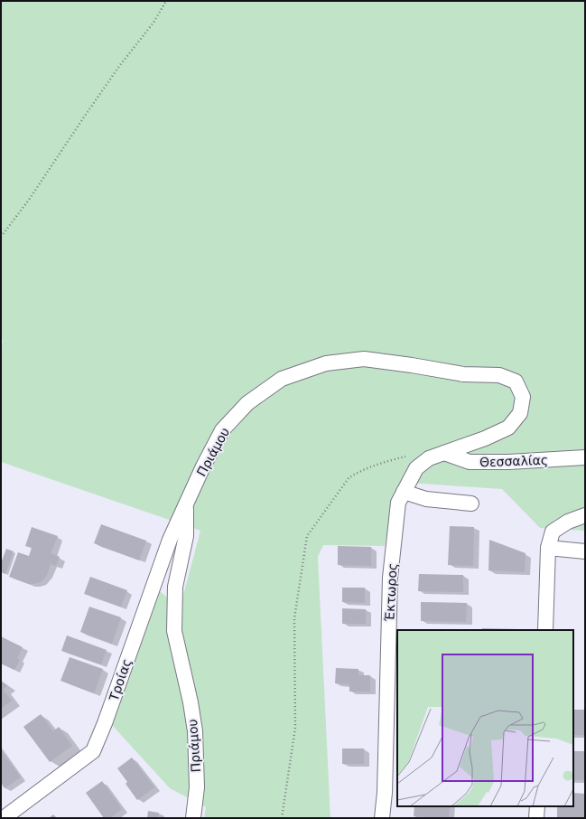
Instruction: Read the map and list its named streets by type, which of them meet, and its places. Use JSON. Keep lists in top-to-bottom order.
{
  "streets": {
    "street": [
      "Πριάμου",
      "Θεσσαλίας",
      "Έκτωρος",
      "Τροίας"
    ]
  },
  "crossings": [
    ["Πριάμου", "Θεσσαλίας"],
    ["Πριάμου", "Έκτωρος"],
    ["Πριάμου", "Τροίας"],
    ["Θεσσαλίας", "Έκτωρος"]
  ]
}
